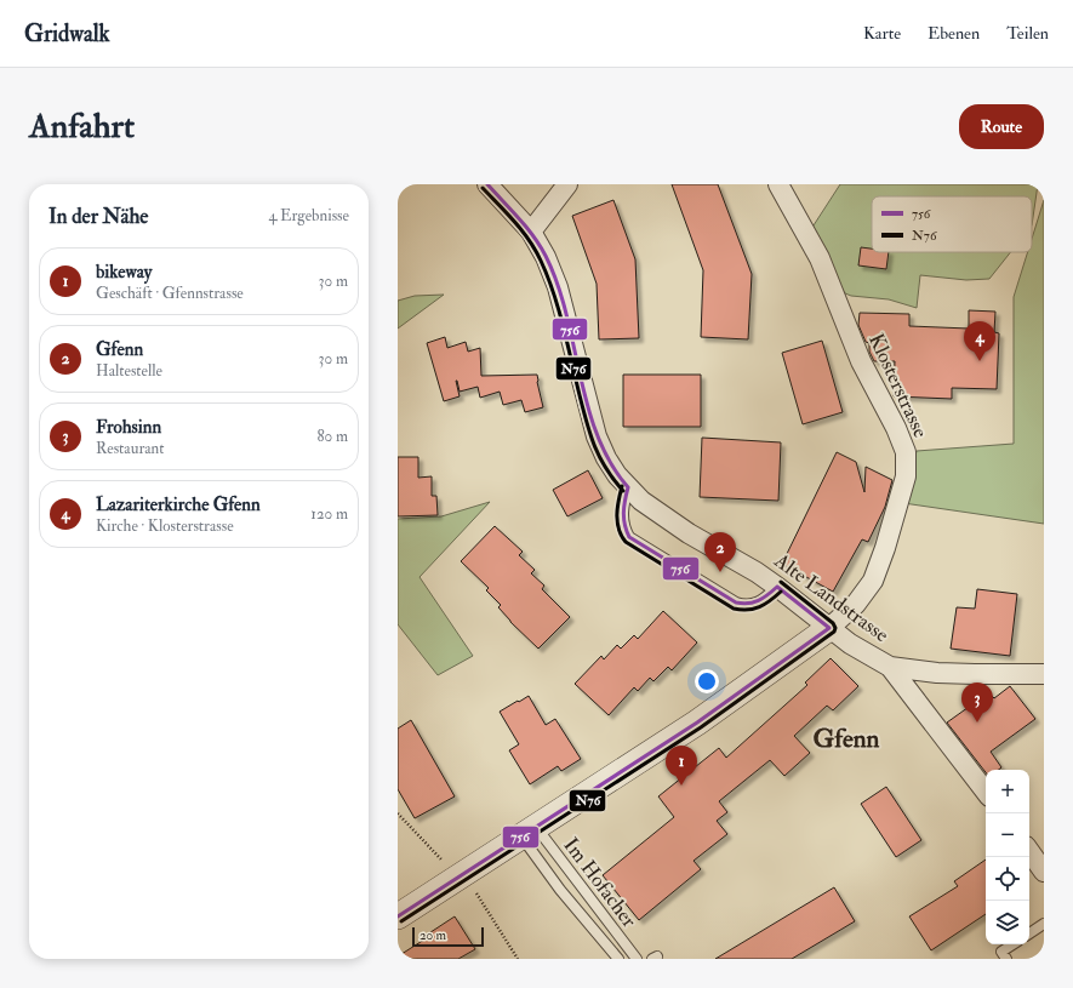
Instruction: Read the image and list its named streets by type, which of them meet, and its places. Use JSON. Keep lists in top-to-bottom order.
{
  "streets": {
    "street": ["Klosterstrasse", "Alte Landstrasse"],
    "lane": ["Im Hofacher"]
  },
  "crossings": [
    ["Klosterstrasse", "Alte Landstrasse"]
  ],
  "districts": ["Gfenn"],
  "lines": ["transit line 756", "transit line N76"],
  "legend": ["756", "N76"],
  "scale_bar": "20 m",
  "page": {
    "header": "Gridwalk",
    "nav": ["Karte", "Ebenen", "Teilen"],
    "buttons": "Route",
    "title": "Anfahrt",
    "heading": ["In der Nähe", "4 Ergebnisse"],
    "list": [
      {
        "mark": "1",
        "name": "bikeway",
        "note": "Geschäft · Gfennstrasse",
        "value": "30 m"
      },
      {
        "mark": "2",
        "name": "Gfenn",
        "note": "Haltestelle",
        "value": "30 m"
      },
      {
        "mark": "3",
        "name": "Frohsinn",
        "note": "Restaurant",
        "value": "80 m"
      },
      {
        "mark": "4",
        "name": "Lazariterkirche Gfenn",
        "note": "Kirche · Klosterstrasse",
        "value": "120 m"
      }
    ],
    "pins": [
      "4",
      "2",
      "3",
      "1"
    ],
    "map_buttons": ["+", "−"],
    "scale": "20 m"
  }
}
